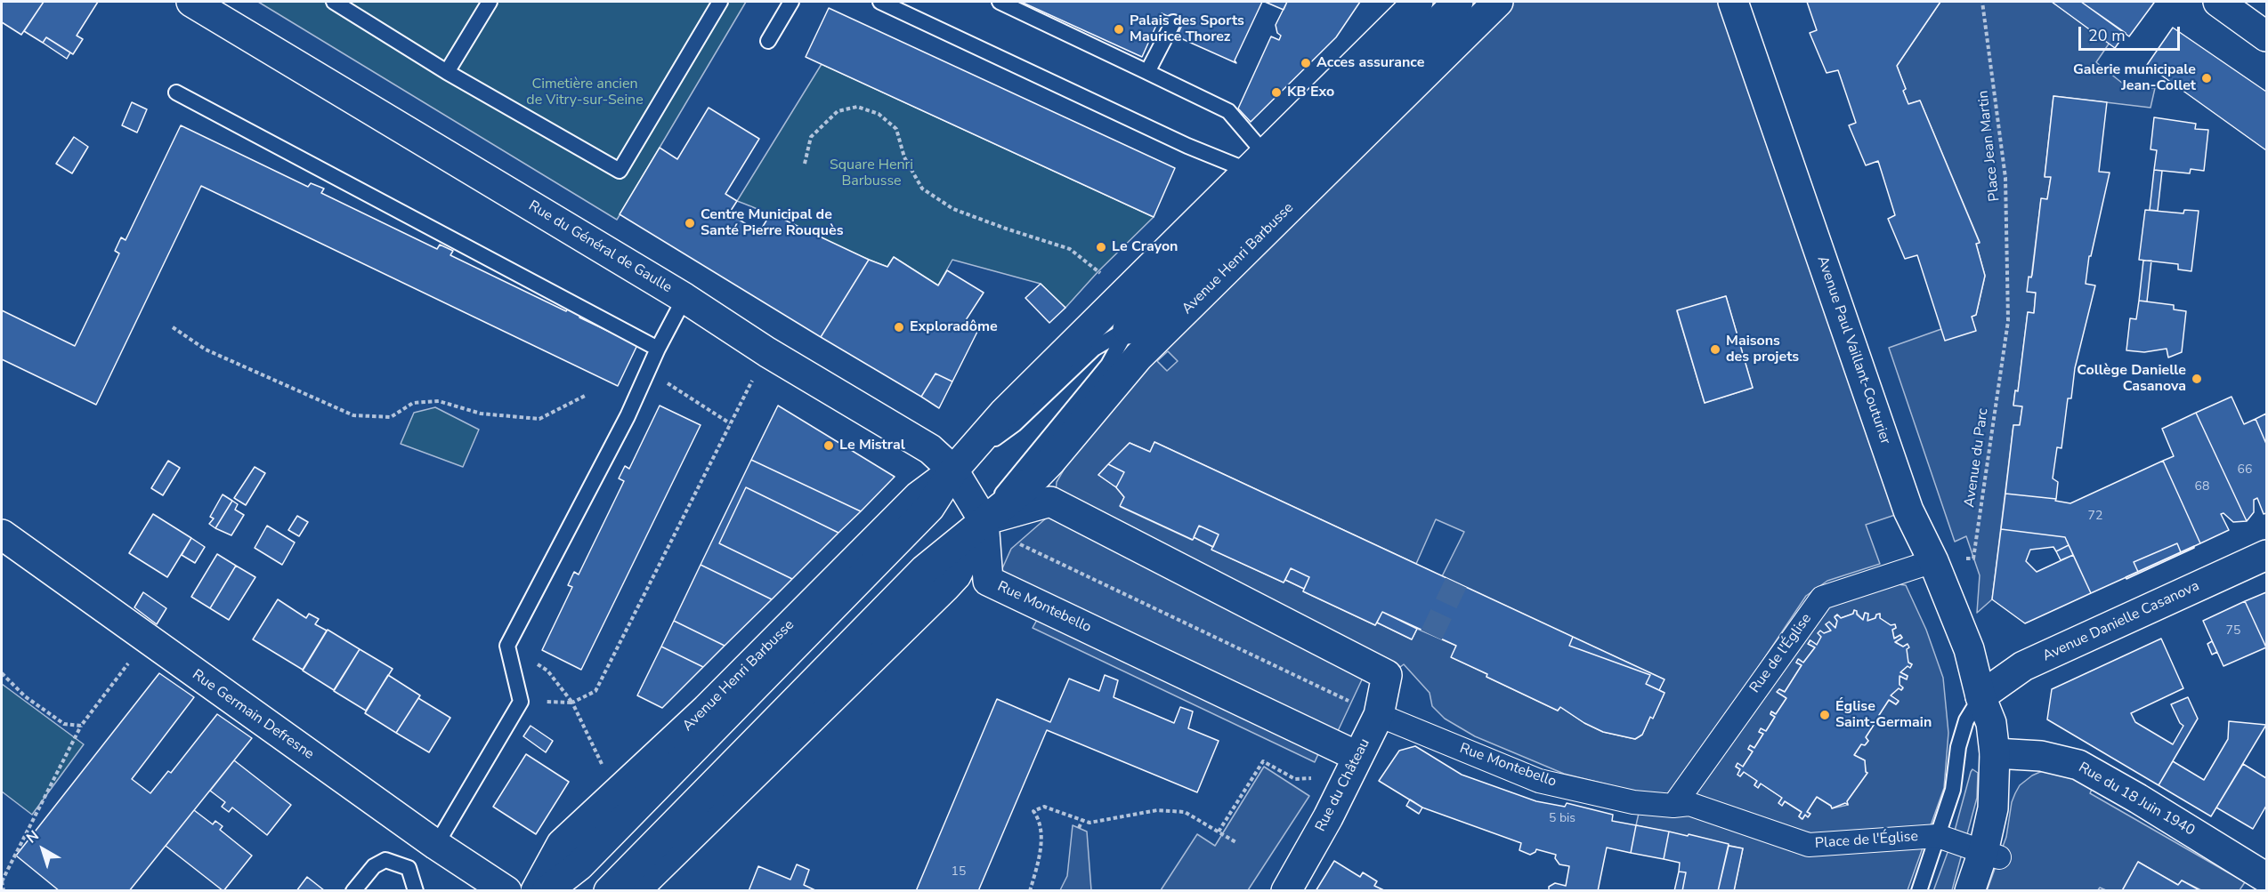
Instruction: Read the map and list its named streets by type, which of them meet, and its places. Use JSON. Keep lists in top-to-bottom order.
{
  "streets": {
    "street": [
      "Rue du Général de Gaulle",
      "Avenue Henri Barbusse",
      "Avenue Paul Vaillant-Couturier",
      "Rue Montebello",
      "Avenue Danielle Casanova",
      "Rue de l'Église",
      "Rue Germain Defresne",
      "Rue du Château",
      "Rue du 18 Juin 1940",
      "Place de l'Église"
    ],
    "path": ["Place Jean Martin", "Avenue du Parc"]
  },
  "crossings": [
    ["Place Jean Martin", "Avenue du Parc"],
    ["Rue du Général de Gaulle", "Avenue Henri Barbusse"],
    ["Rue du Général de Gaulle", "Rue Montebello"],
    ["Rue du Général de Gaulle", "Rue du Château"],
    ["Avenue Henri Barbusse", "Rue Montebello"],
    ["Avenue Henri Barbusse", "Rue du Château"],
    ["Avenue Paul Vaillant-Couturier", "Avenue du Parc"],
    ["Avenue Paul Vaillant-Couturier", "Avenue Danielle Casanova"],
    ["Avenue Paul Vaillant-Couturier", "Rue de l'Église"],
    ["Avenue Paul Vaillant-Couturier", "Rue du 18 Juin 1940"],
    ["Avenue Paul Vaillant-Couturier", "Place de l'Église"],
    ["Avenue du Parc", "Rue de l'Église"],
    ["Rue Montebello", "Rue de l'Église"],
    ["Rue Montebello", "Rue du Château"],
    ["Rue Montebello", "Place de l'Église"],
    ["Rue de l'Église", "Place de l'Église"]
  ],
  "parks": ["Cimetière ancien de Vitry-sur-Seine", "Square Henri Barbusse"],
  "places": [
    "Palais des Sports Maurice Thorez",
    "Acces assurance",
    "Galerie municipale Jean-Collet",
    "KB Exo",
    "Centre Municipal de Santé Pierre Rouquès",
    "Le Crayon",
    "Exploradôme",
    "Maisons des projets",
    "Collège Danielle Casanova",
    "Le Mistral",
    "Église Saint-Germain"
  ],
  "house_numbers": [
    "66",
    "68",
    "72",
    "75",
    "5 bis",
    "15"
  ],
  "scale_bar": "20 m",
  "north": "top left"
}
